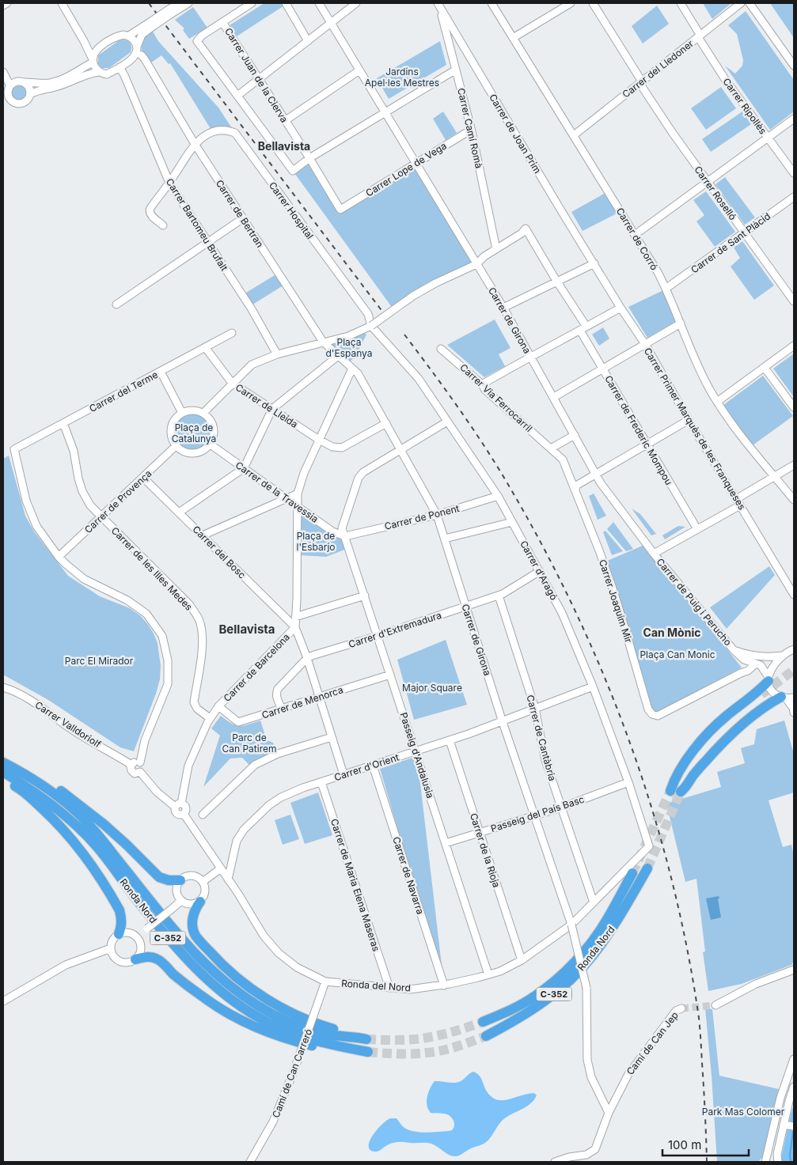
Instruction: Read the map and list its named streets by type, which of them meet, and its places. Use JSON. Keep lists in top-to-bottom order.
{
  "streets": {
    "highway": ["Ronda Nord", "C-352"],
    "street": [
      "Carrer del Lledoner",
      "Carrer Juan de la Cierva",
      "Carrer Ripollès",
      "Carrer Camí Romà",
      "Carrer de Joan Prim",
      "Carrer Lope de Vega",
      "Carrer Roselló",
      "Carrer Hospital",
      "Carrer de Bertran",
      "Carrer Bartomeu Brufalt",
      "Carrer de Corró",
      "Carrer de Sant Plàcid",
      "Carrer de Girona",
      "Carrer del Terme",
      "Carrer Via Ferrocarril",
      "Carrer de Lleida",
      "Carrer Primer Marquès de les Franqueses",
      "Carrer de Frederic Mompou",
      "Carrer de la Travessia",
      "Carrer de Provença",
      "Carrer de Ponent",
      "Carrer del Bosc",
      "Carrer de les Illes Medes",
      "Carrer d'Aragó",
      "Carrer Joaquim Mir",
      "Carrer de Puig i Perucho",
      "Carrer d'Extremadura",
      "Carrer de Barcelona",
      "Carrer de Menorca",
      "Carrer Valldoriolf",
      "Carrer de Cantàbria",
      "Passeig d'Andalusia",
      "Carrer d'Orient",
      "Passeig del País Basc",
      "Carrer de la Rioja",
      "Carrer de Navarra",
      "Carrer de Maria Elena Maseras",
      "Ronda del Nord",
      "Camí de Can Jep",
      "Camí de Can Carreró"
    ]
  },
  "crossings": [
    ["Carrer del Lledoner", "Carrer Ripollès"],
    ["Carrer del Lledoner", "Carrer Roselló"],
    ["Carrer del Lledoner", "Carrer de Corró"],
    ["Carrer Juan de la Cierva", "Carrer Lope de Vega"],
    ["Carrer Camí Romà", "Carrer de Joan Prim"],
    ["Carrer Camí Romà", "Carrer Lope de Vega"],
    ["Carrer Camí Romà", "Carrer de Frederic Mompou"],
    ["Carrer de Joan Prim", "Carrer Primer Marquès de les Franqueses"],
    ["Carrer Lope de Vega", "Carrer de Girona"],
    ["Carrer Roselló", "Carrer de Sant Plàcid"],
    ["Carrer Hospital", "Carrer de Bertran"],
    ["Carrer Hospital", "Carrer d'Aragó"],
    ["Carrer de Bertran", "Carrer Bartomeu Brufalt"],
    ["Carrer de Bertran", "Carrer de Girona"],
    ["Carrer de Bertran", "Carrer de Barcelona"],
    ["Carrer de Corró", "Carrer de Sant Plàcid"],
    ["Carrer de Girona", "Carrer de Lleida"],
    ["Carrer de Girona", "Carrer de Ponent"],
    ["Carrer de Girona", "Carrer de Puig i Perucho"],
    ["Carrer de Girona", "Carrer d'Extremadura"],
    ["Carrer de Girona", "Carrer de Barcelona"],
    ["Carrer de Girona", "Passeig d'Andalusia"],
    ["Carrer de Girona", "Carrer d'Orient"],
    ["Carrer de Girona", "Passeig del País Basc"],
    ["Carrer de Girona", "Ronda del Nord"],
    ["Carrer de Girona", "Camí de Can Jep"],
    ["Carrer del Terme", "Carrer de Lleida"],
    ["Carrer del Terme", "Carrer de Provença"],
    ["Carrer del Terme", "Carrer de les Illes Medes"],
    ["Carrer Via Ferrocarril", "Carrer Joaquim Mir"],
    ["Carrer de Lleida", "Carrer de Barcelona"],
    ["Carrer de la Travessia", "Carrer de Provença"],
    ["Carrer de la Travessia", "Carrer de Ponent"],
    ["Carrer de la Travessia", "Carrer de Barcelona"],
    ["Carrer de la Travessia", "Passeig d'Andalusia"],
    ["Carrer de Provença", "Carrer del Bosc"],
    ["Carrer de Provença", "Carrer de les Illes Medes"],
    ["Carrer de Ponent", "Carrer d'Aragó"],
    ["Carrer de Ponent", "Passeig d'Andalusia"],
    ["Carrer del Bosc", "Carrer de Barcelona"],
    ["Carrer de les Illes Medes", "Carrer de Barcelona"],
    ["Carrer d'Aragó", "Carrer d'Extremadura"],
    ["Carrer d'Aragó", "Passeig d'Andalusia"],
    ["Carrer d'Aragó", "Carrer d'Orient"],
    ["Carrer d'Aragó", "Passeig del País Basc"],
    ["Carrer d'Aragó", "Ronda del Nord"],
    ["Carrer d'Extremadura", "Carrer de Menorca"],
    ["Carrer d'Extremadura", "Carrer de Cantàbria"],
    ["Carrer d'Extremadura", "Passeig d'Andalusia"],
    ["Carrer de Barcelona", "Carrer de Menorca"],
    ["Carrer de Barcelona", "Ronda del Nord"],
    ["Carrer de Menorca", "Passeig d'Andalusia"],
    ["Carrer de Cantàbria", "Carrer d'Orient"],
    ["Carrer de Cantàbria", "Passeig del País Basc"],
    ["Carrer de Cantàbria", "Ronda del Nord"],
    ["Passeig d'Andalusia", "Carrer d'Orient"],
    ["Passeig d'Andalusia", "Passeig del País Basc"],
    ["Passeig d'Andalusia", "Ronda del Nord"],
    ["Carrer d'Orient", "Carrer de la Rioja"],
    ["Carrer d'Orient", "Carrer de Navarra"],
    ["Carrer d'Orient", "Carrer de Maria Elena Maseras"],
    ["Carrer d'Orient", "Ronda del Nord"],
    ["Passeig del País Basc", "Carrer de la Rioja"],
    ["Carrer de la Rioja", "Ronda del Nord"],
    ["Carrer de Navarra", "Ronda del Nord"],
    ["Carrer de Maria Elena Maseras", "Ronda del Nord"],
    ["Ronda del Nord", "Camí de Can Carreró"]
  ],
  "districts": ["Bellavista", "Bellavista", "Can Mònic"],
  "parks": [
    "Jardins Apel·les Mestres",
    "Plaça d'Espanya",
    "Plaça de Catalunya",
    "Plaça de l'Esbarjo",
    "Plaça Can Monic",
    "Parc El Mirador",
    "Major Square",
    "Parc de Can Patirem",
    "Park Mas Colomer"
  ],
  "scale_bar": "100 m"
}
